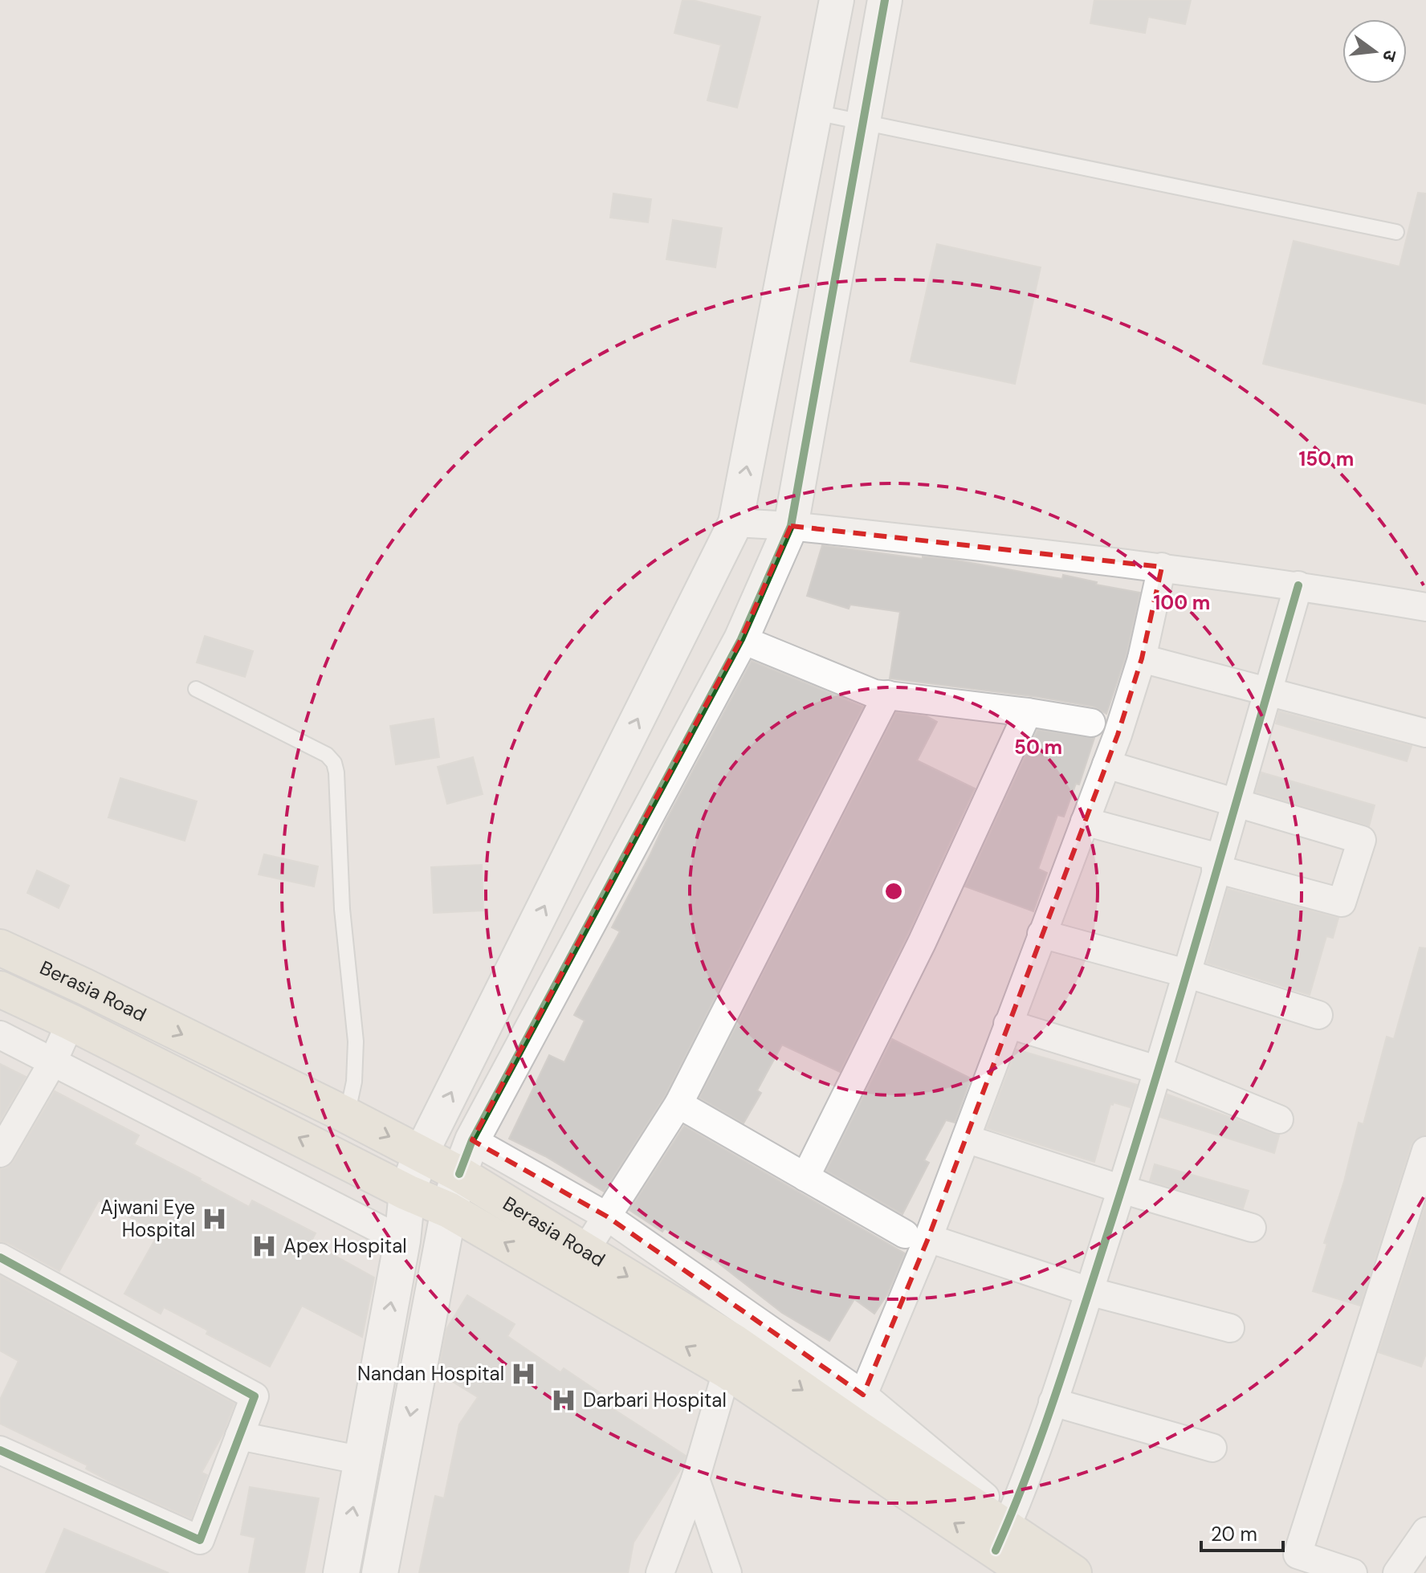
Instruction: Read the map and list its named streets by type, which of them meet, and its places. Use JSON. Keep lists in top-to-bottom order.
{
  "streets": {
    "main road": ["Berasia Road"]
  },
  "places": {
    "hospital": [
      "Ajwani Eye Hospital",
      "Apex Hospital",
      "Nandan Hospital",
      "Darbari Hospital"
    ]
  },
  "scale_bar": "20 m",
  "north": "right",
  "rings": ["150 m", "100 m", "50 m"]
}
